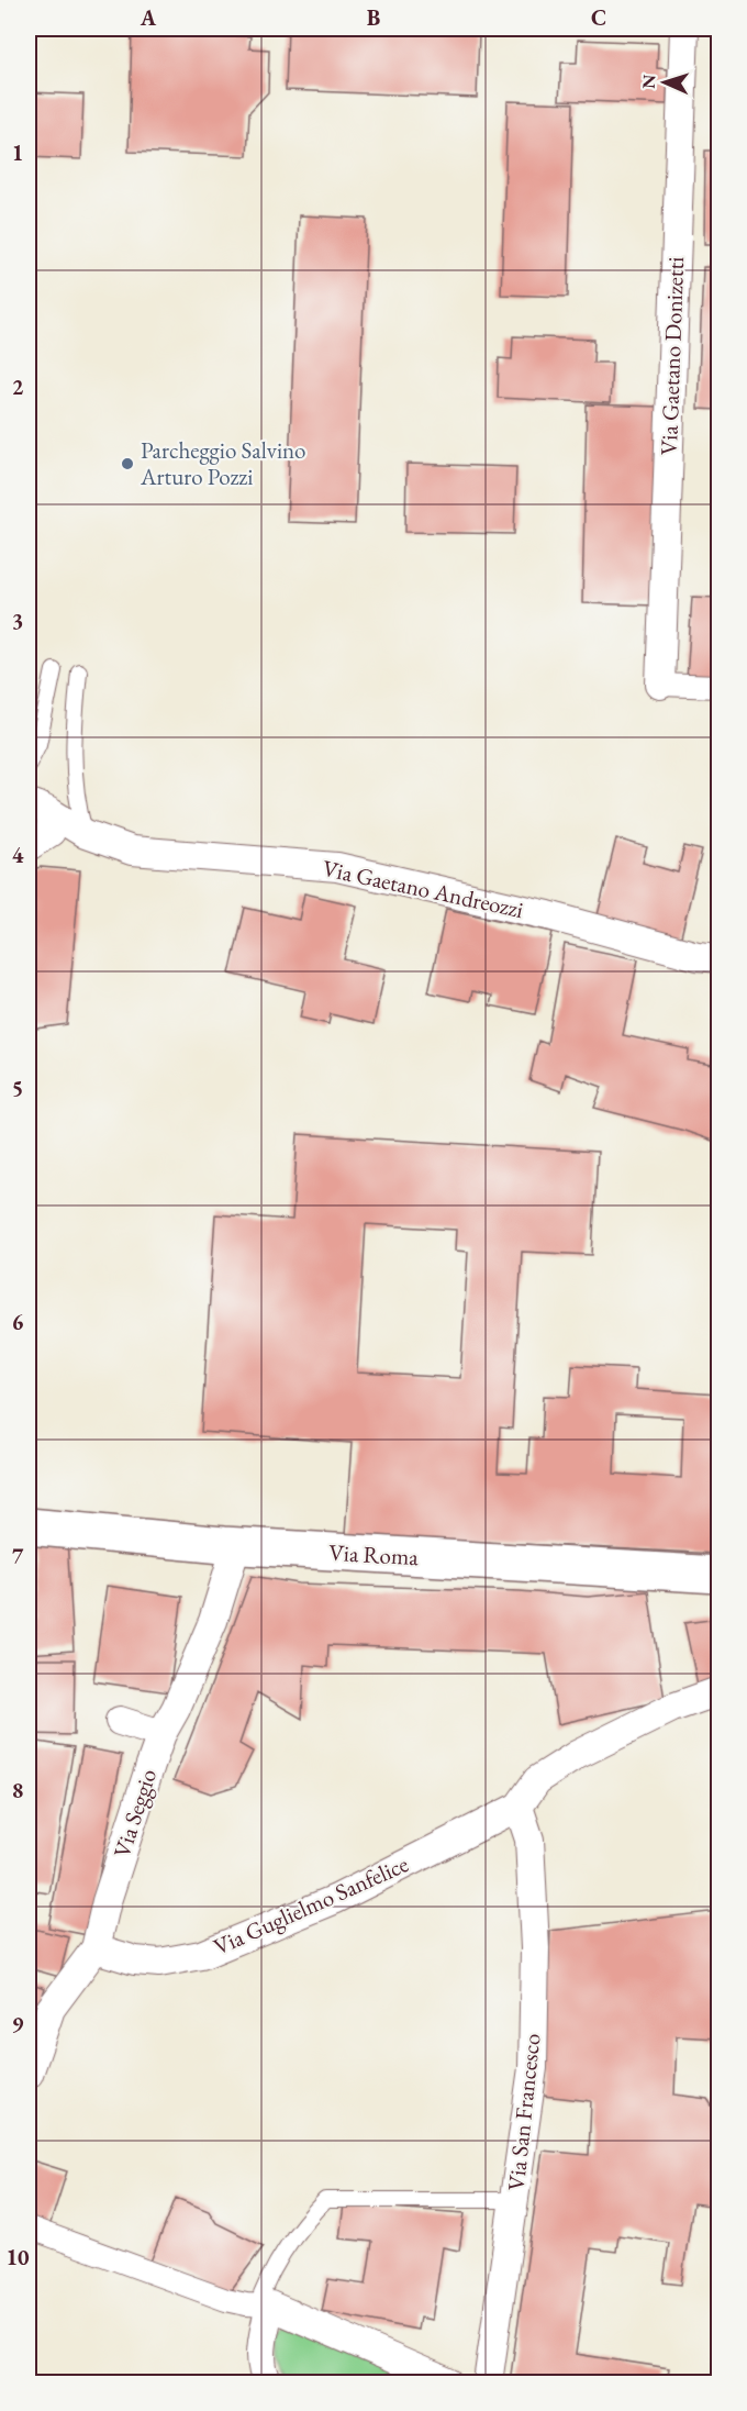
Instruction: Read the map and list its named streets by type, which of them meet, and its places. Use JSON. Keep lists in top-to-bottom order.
{
  "streets": {
    "street": [
      "Via Gaetano Donizetti",
      "Via Gaetano Andreozzi",
      "Via Roma",
      "Via Seggio",
      "Via Guglielmo Sanfelice",
      "Via San Francesco"
    ]
  },
  "crossings": [
    ["Via Roma", "Via Seggio"],
    ["Via Seggio", "Via Guglielmo Sanfelice"],
    ["Via Guglielmo Sanfelice", "Via San Francesco"]
  ],
  "places": ["Parcheggio Salvino Arturo Pozzi"],
  "north": "left",
  "grid": {
    "columns": ["A", "B", "C"],
    "rows": [
      "1",
      "2",
      "3",
      "4",
      "5",
      "6",
      "7",
      "8",
      "9",
      "10"
    ]
  }
}
